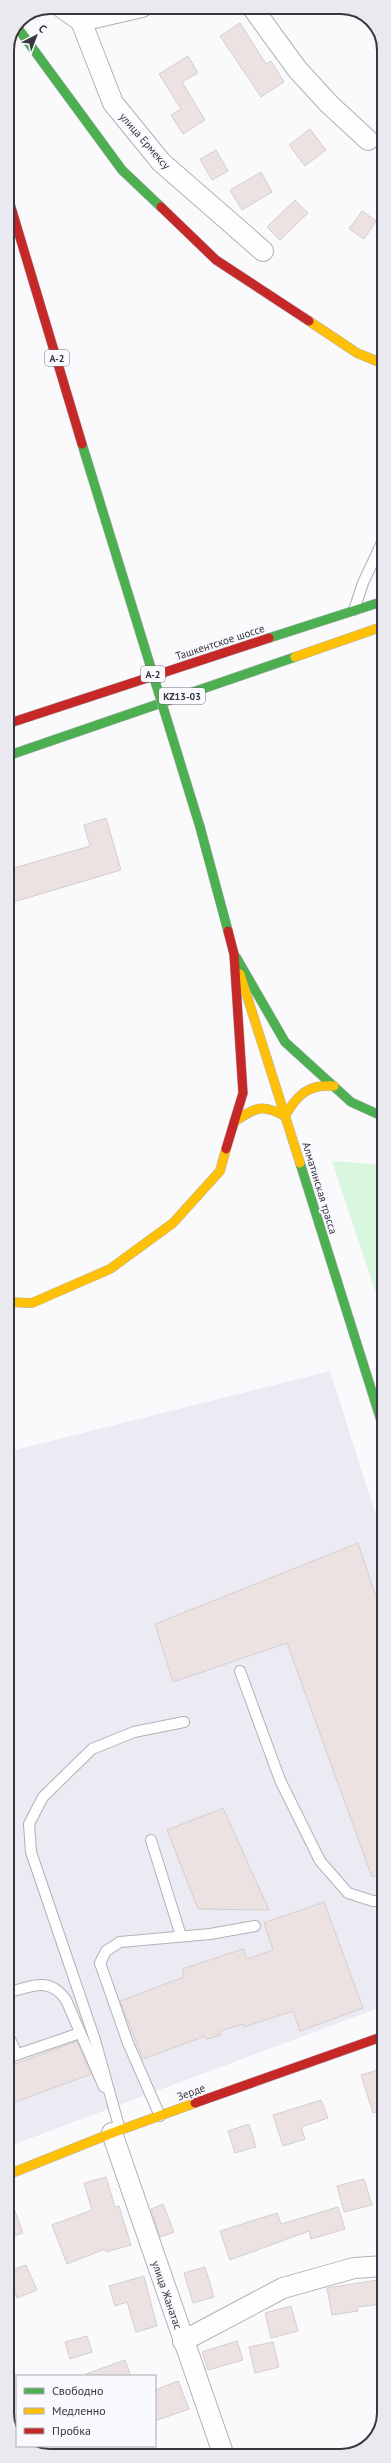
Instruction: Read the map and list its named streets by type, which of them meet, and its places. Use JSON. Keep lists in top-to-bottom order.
{
  "streets": {
    "main road": [
      "A-2",
      "Ташкентское шоссе",
      "KZ13-03",
      "Алматинская трасса",
      "Зерде"
    ],
    "street": ["улица Ермексу", "улица Жанатас"]
  },
  "crossings": [
    ["A-2", "Алматинская трасса"],
    ["Ташкентское шоссе", "KZ13-03"],
    ["Зерде", "улица Жанатас"]
  ],
  "legend": ["Свободно", "Медленно", "Пробка"],
  "north": "top right"
}
